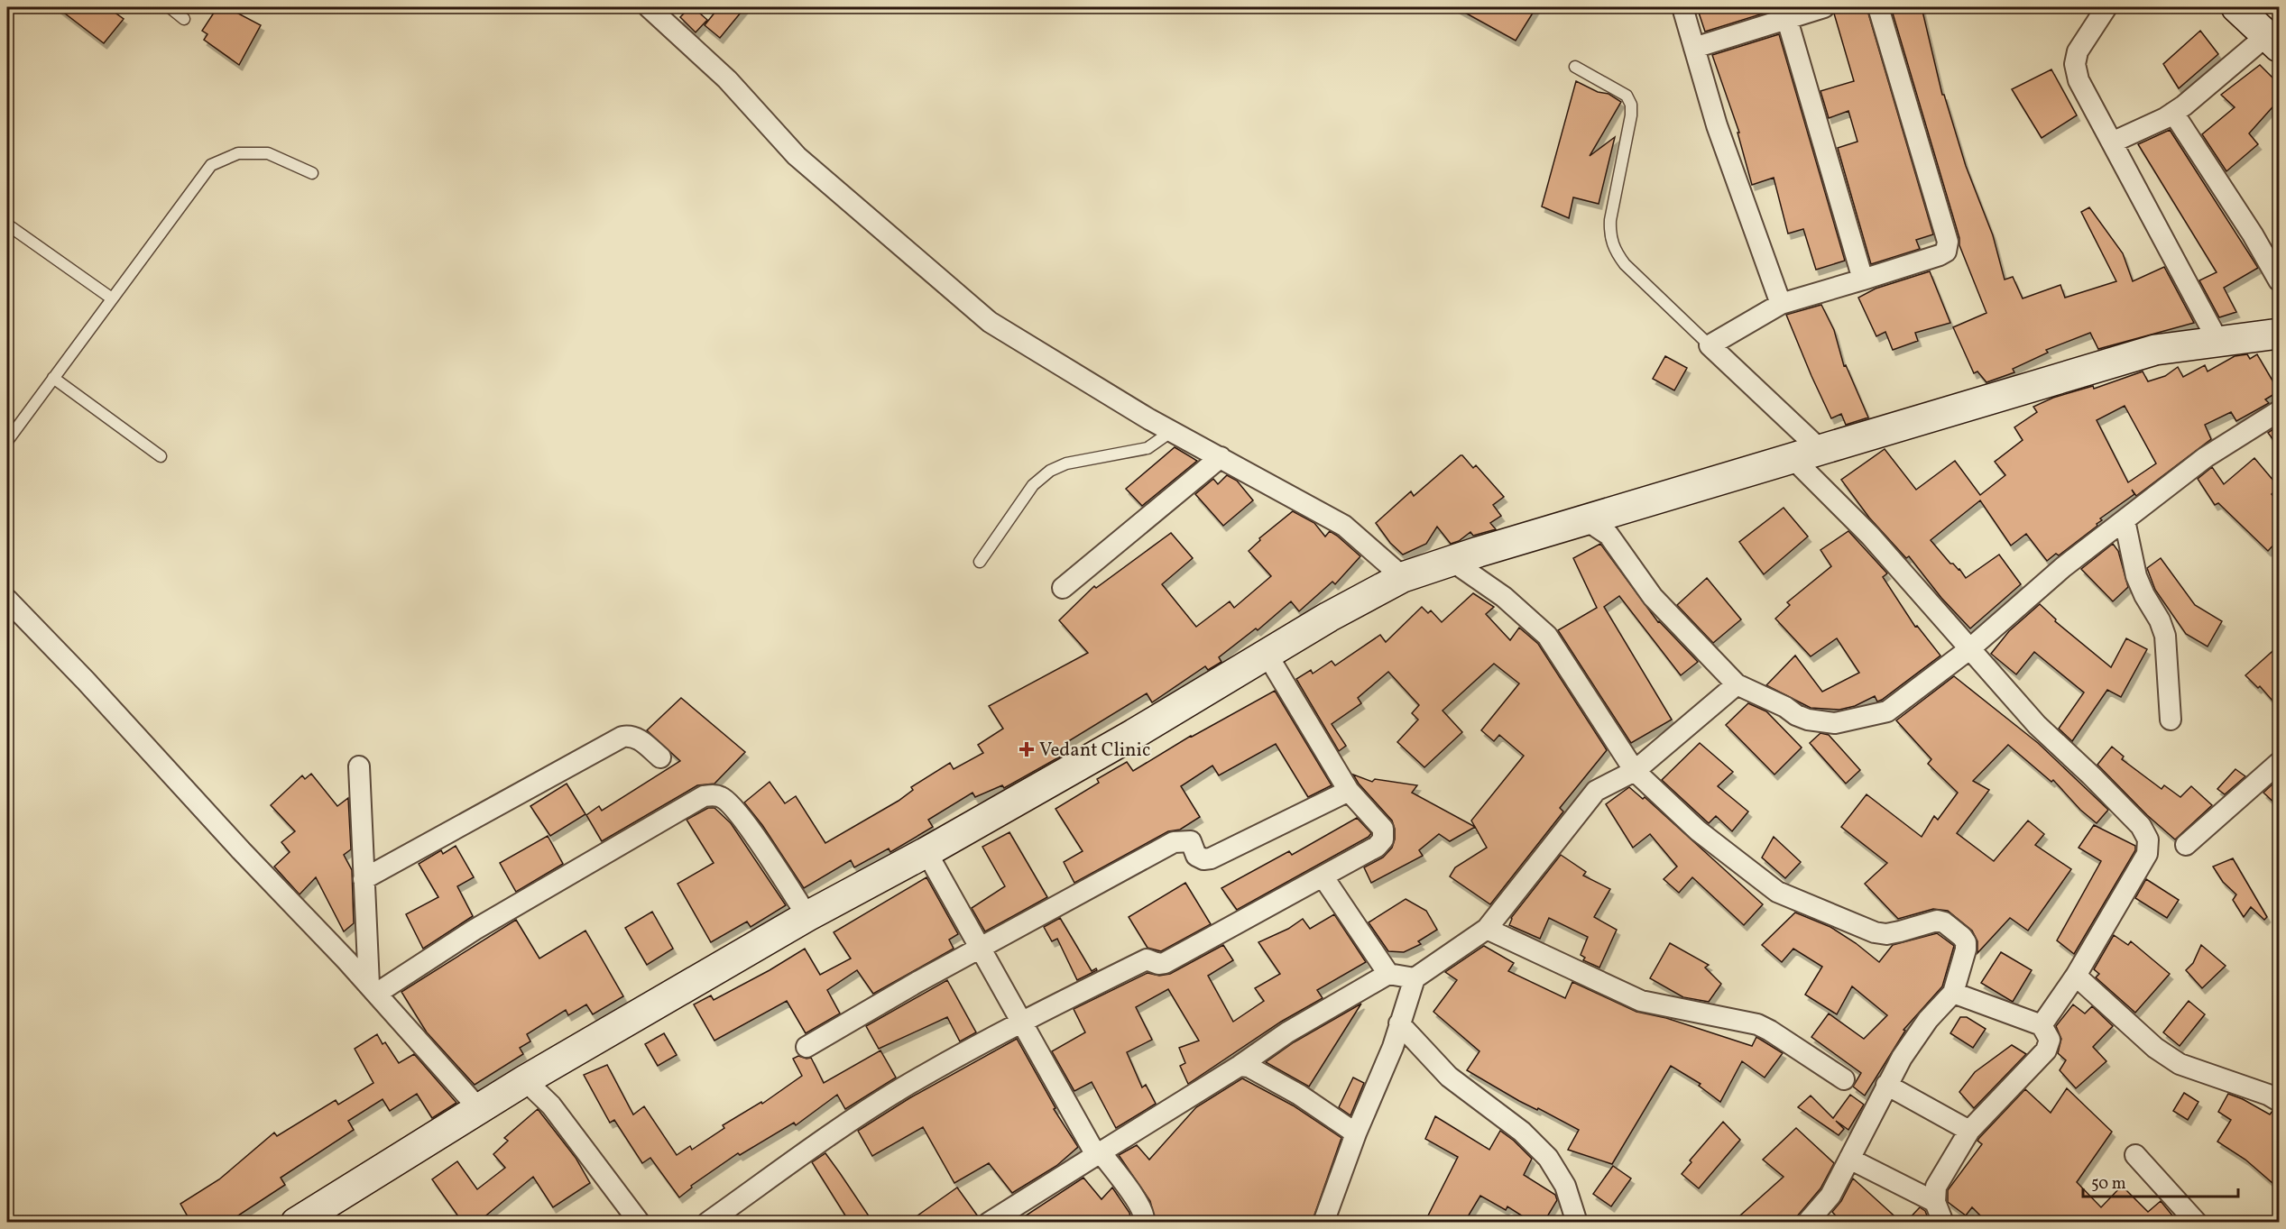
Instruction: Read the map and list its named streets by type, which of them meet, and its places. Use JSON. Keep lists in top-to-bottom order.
{
  "places": {
    "health": ["Vedant Clinic"]
  },
  "scale_bar": "50 m"
}
